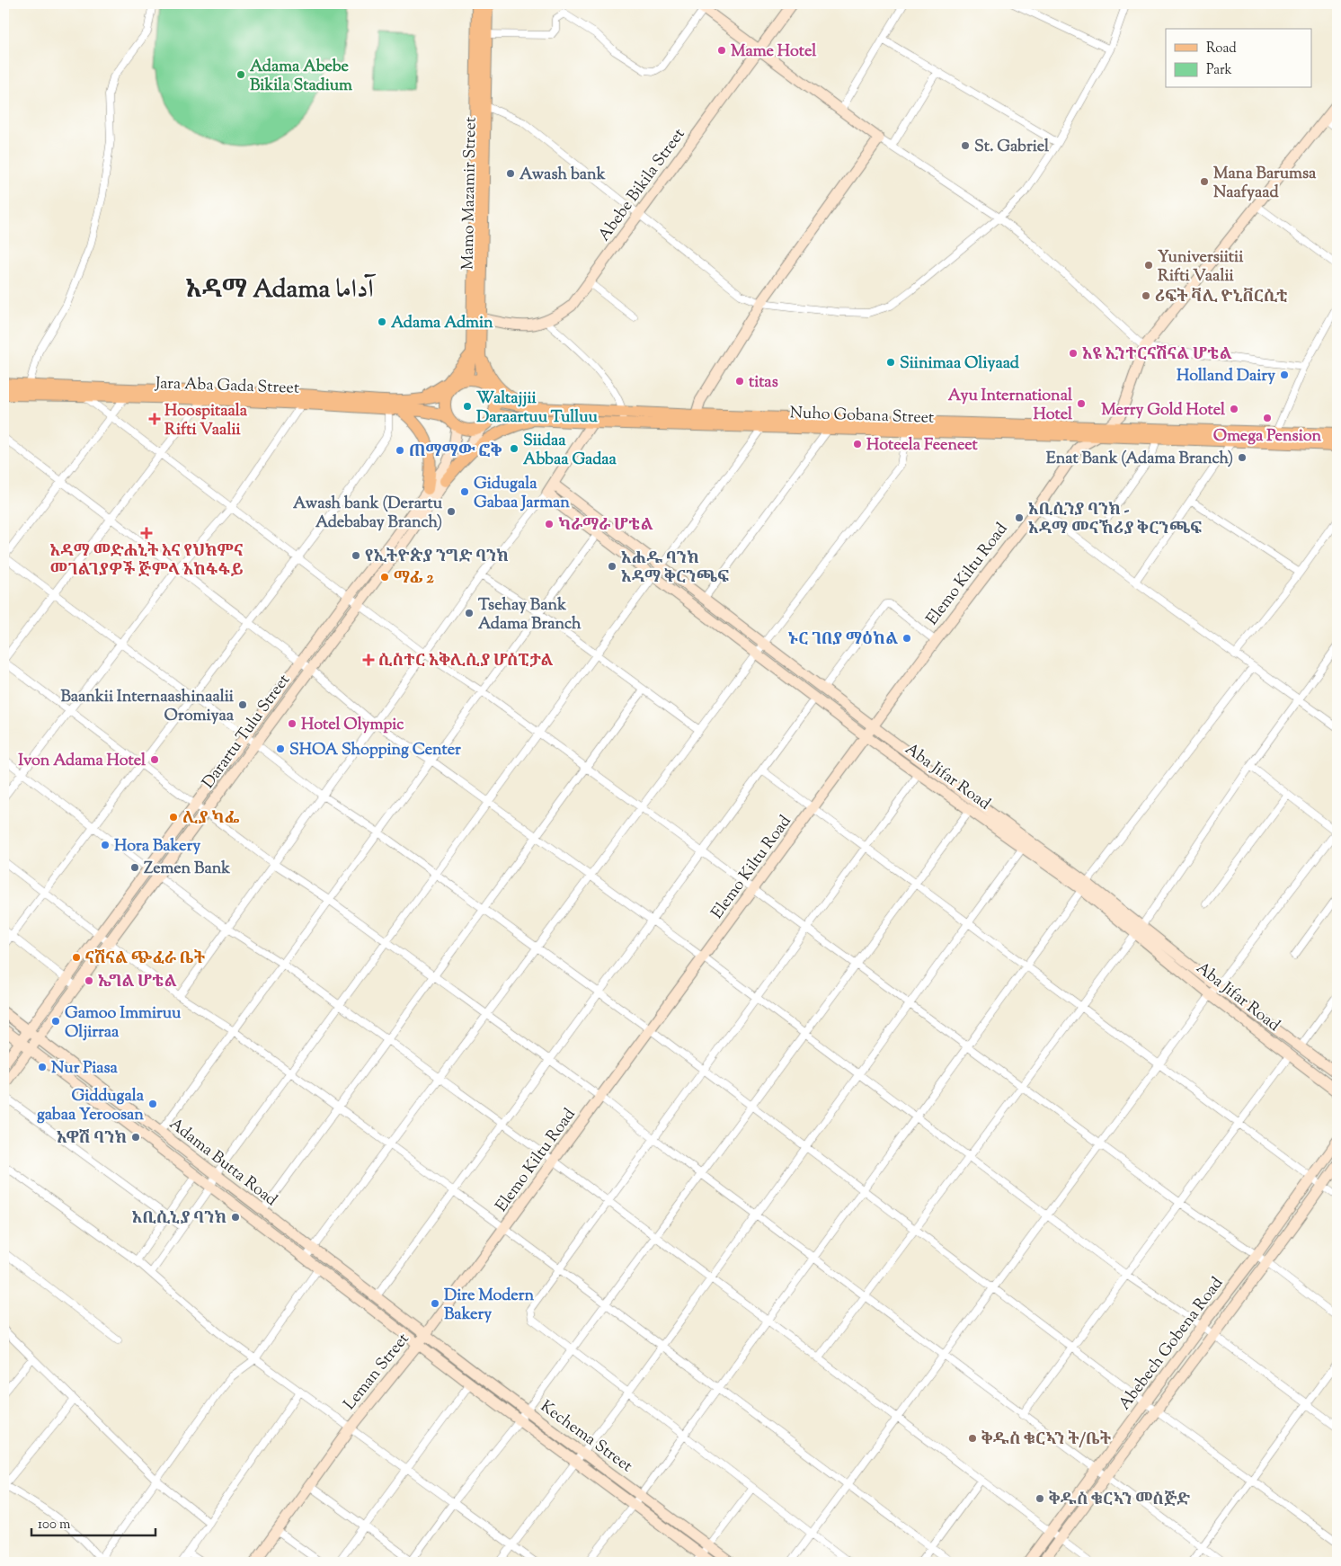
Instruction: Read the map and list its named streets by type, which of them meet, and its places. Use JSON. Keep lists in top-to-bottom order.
{
  "streets": {
    "main road": ["Mamo Mazamir Street", "Jara Aba Gada Street", "Nuho Gobana Street"],
    "street": [
      "Abebe Bikila Street",
      "Elemo Kiltu Road",
      "Darartu Tulu Street",
      "Aba Jifar Road",
      "Adama Butta Road",
      "Abebech Gobena Road",
      "Leman Street",
      "Kechema Street"
    ]
  },
  "crossings": [
    ["Abebe Bikila Street", "Mamo Mazamir Street"],
    ["Mamo Mazamir Street", "Jara Aba Gada Street"],
    ["Mamo Mazamir Street", "Nuho Gobana Street"],
    ["Mamo Mazamir Street", "Darartu Tulu Street"],
    ["Jara Aba Gada Street", "Nuho Gobana Street"],
    ["Jara Aba Gada Street", "Darartu Tulu Street"],
    ["Nuho Gobana Street", "Elemo Kiltu Road"],
    ["Nuho Gobana Street", "Darartu Tulu Street"],
    ["Elemo Kiltu Road", "Aba Jifar Road"],
    ["Elemo Kiltu Road", "Adama Butta Road"],
    ["Elemo Kiltu Road", "Leman Street"],
    ["Elemo Kiltu Road", "Kechema Street"],
    ["Darartu Tulu Street", "Adama Butta Road"],
    ["Adama Butta Road", "Leman Street"],
    ["Adama Butta Road", "Kechema Street"],
    ["Leman Street", "Kechema Street"]
  ],
  "districts": ["አዳማ Adama آداما"],
  "places": {
    "other": [
      "Mame Hotel",
      "Adama Abebe Bikila Stadium",
      "St. Gabriel",
      "Awash bank",
      "Mana Barumsa Naafyaad",
      "Yuniversiitii Rifti Vaalii",
      "ሪፍት ቫሊ ዮኒቨርሲቲ",
      "Adama Admin",
      "አዩ ኢንተርናሽናል ሆቴል",
      "Siinimaa Oliyaad",
      "Holland Dairy",
      "titas",
      "Ayu International Hotel",
      "Waltajjii Daraartuu Tulluu",
      "Merry Gold Hotel",
      "Omega Pension",
      "Hoteela Feeneet",
      "Siidaa Abbaa Gadaa",
      "ጠማማው ፎቅ",
      "Enat Bank (Adama Branch)",
      "Gidugala Gabaa Jarman",
      "Awash bank (Derartu Adebabay Branch)",
      "አቢሲንያ ባንክ - አዳማ መናኸሪያ ቅርንጫፍ",
      "ካራማራ ሆቴል",
      "የኢትዮጵያ ንግድ ባንክ",
      "አሐዱ ባንክ አዳማ ቅርንጫፍ",
      "ማፊ 2",
      "Tsehay Bank Adama Branch",
      "ኑር ገበያ ማዕከል",
      "Baankii Internaashinaalii Oromiyaa",
      "Hotel Olympic",
      "SHOA Shopping Center",
      "Ivon Adama Hotel",
      "ሊያ ካፌ",
      "Hora Bakery",
      "Zemen Bank",
      "ናሽናል ጭፈራ ቤት",
      "ኤግል ሆቴል",
      "Gamoo Immiruu Oljirraa",
      "Nur Piasa",
      "Giddugala gabaa Yeroosan",
      "አዋሽ ባንክ",
      "አቢሲኒያ ባንክ",
      "Dire Modern Bakery",
      "ቅዱስ ቁርኣን ት/ቤት",
      "ቅዱስ ቁርኣን መስጅድ"
    ],
    "health": ["Hoospitaala Rifti Vaalii", "አዳማ መድሐኒት እና የህክምና መገልገያዎች ጅምላ አከፋፋይ", "ሲስተር አቅሊሲያ ሆስፒታል"]
  },
  "legend": ["Road", "Park"],
  "scale_bar": "100 m"
}
